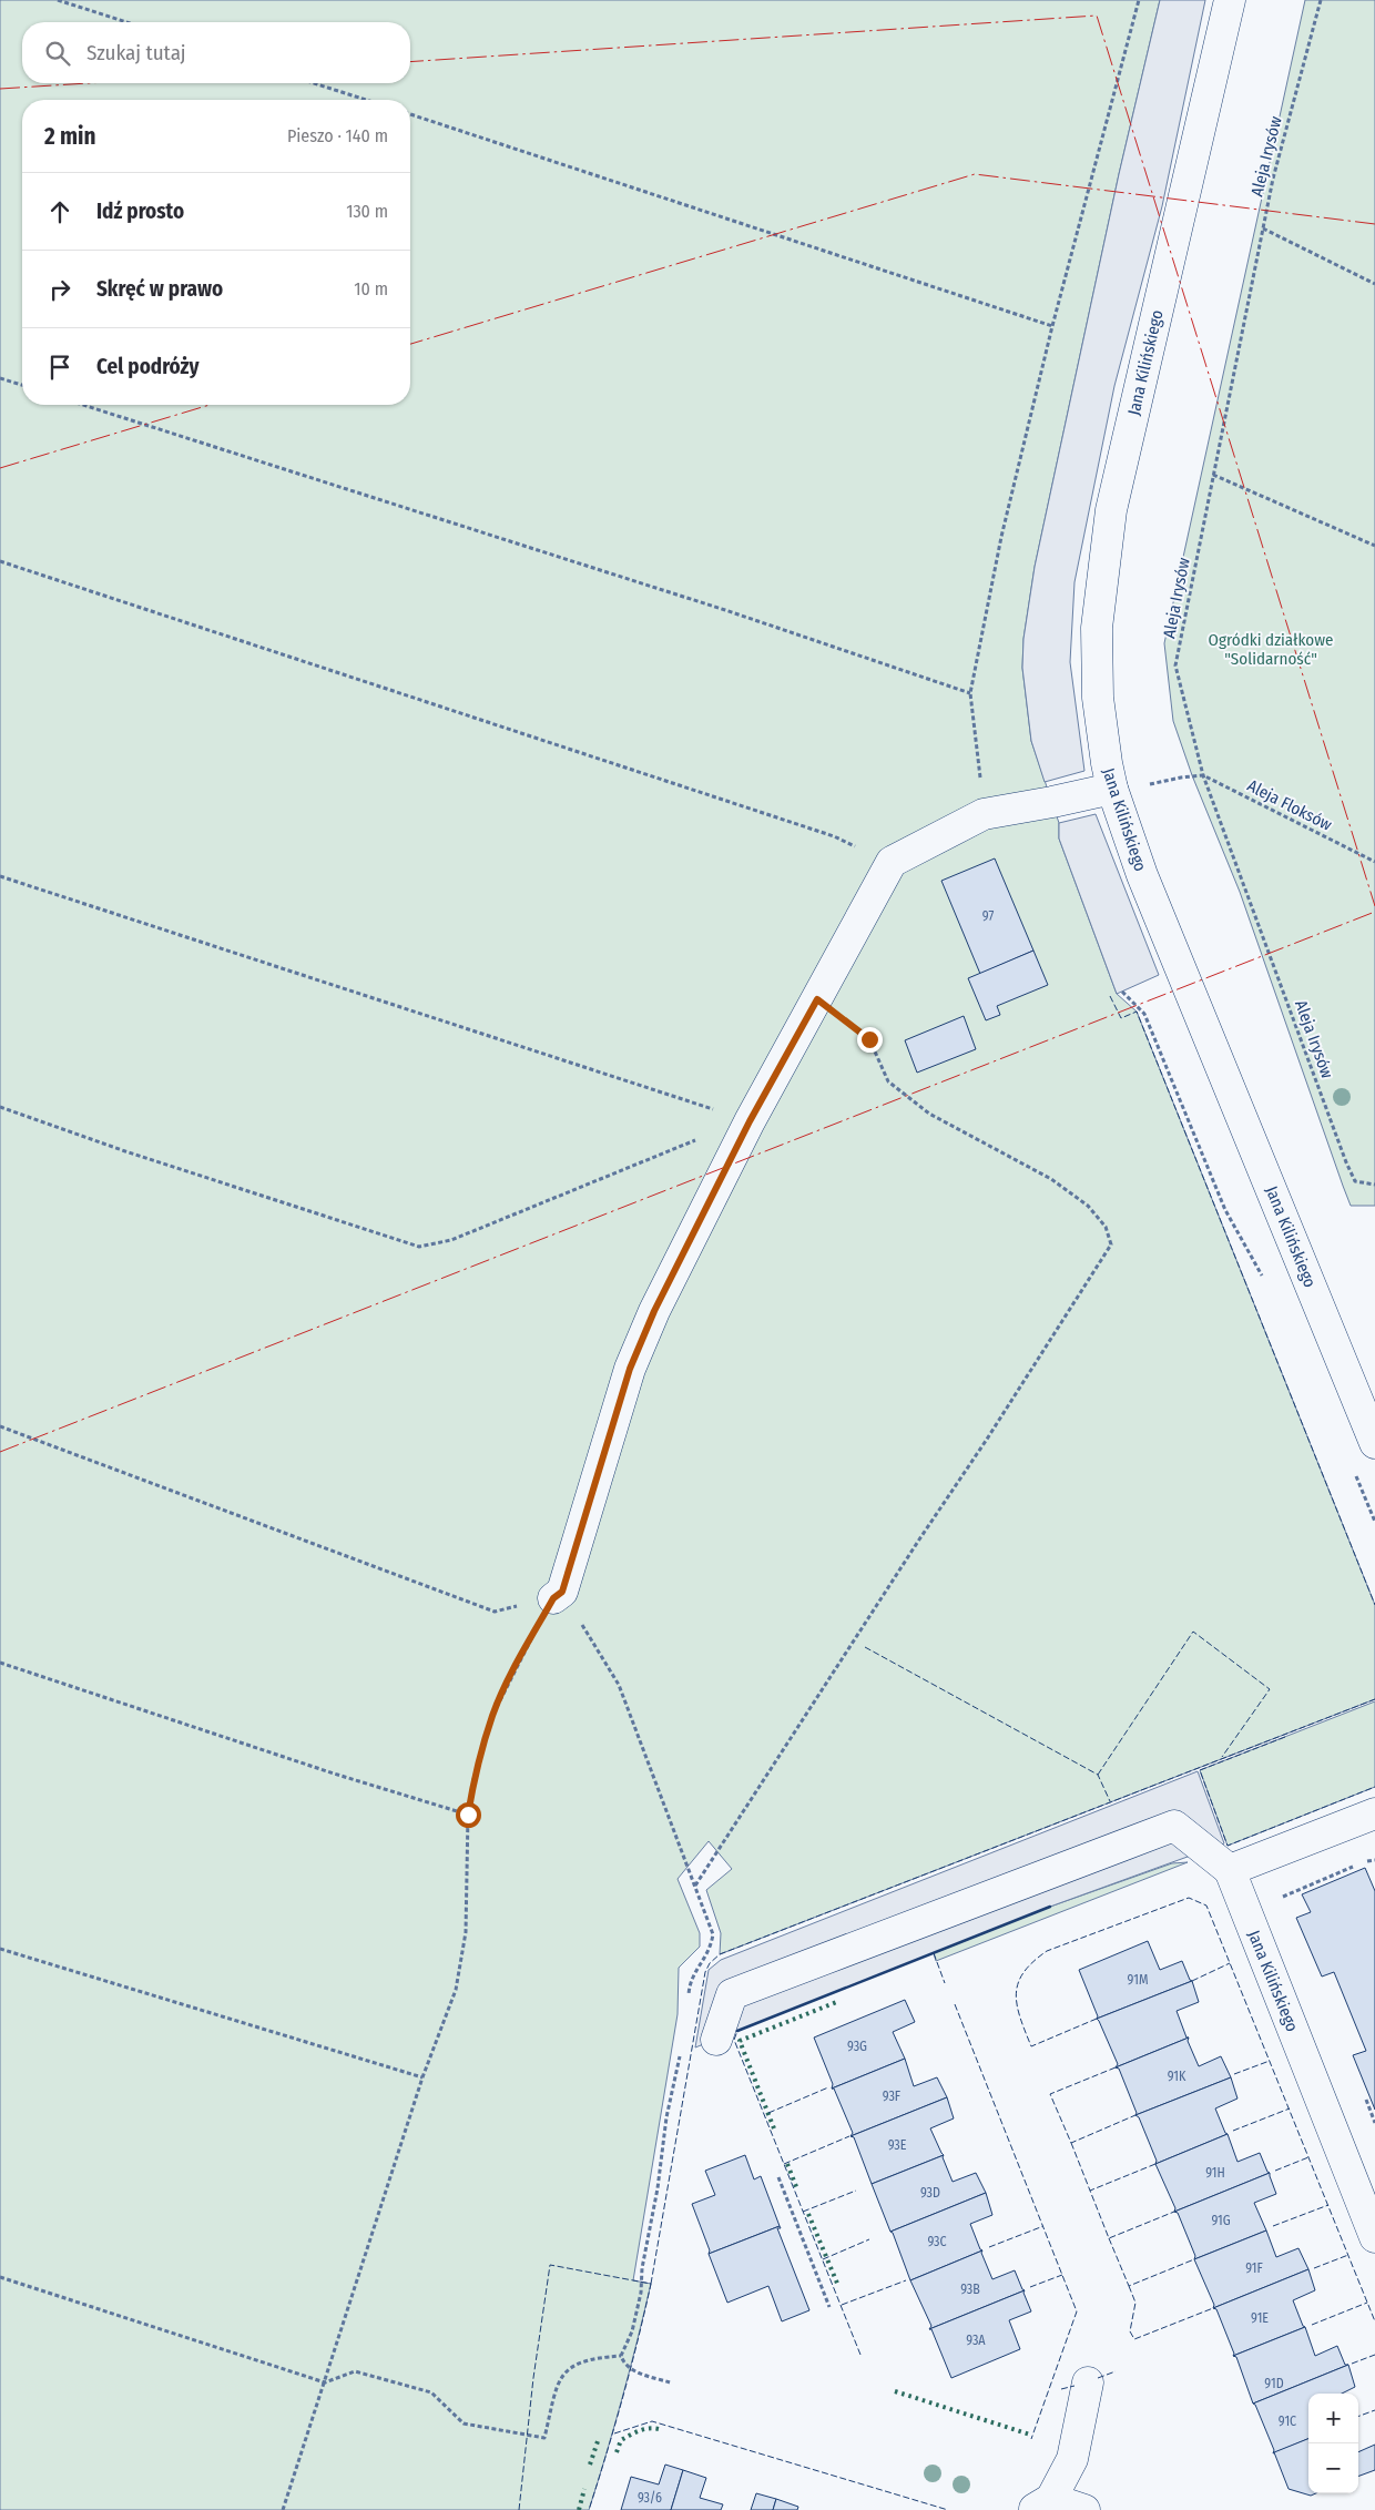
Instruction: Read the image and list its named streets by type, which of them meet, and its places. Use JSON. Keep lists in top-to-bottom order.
{
  "streets": {
    "street": ["Jana Kilińskiego"],
    "path": ["Aleja Irysów", "Aleja Floksów"]
  },
  "crossings": [
    ["Aleja Irysów", "Aleja Floksów"]
  ],
  "parks": ["Ogródki działkowe \"Solidarność\""],
  "house_numbers": [
    "97",
    "91M",
    "93G",
    "91K",
    "93F",
    "93E",
    "91H",
    "93D",
    "91G",
    "93C",
    "91F",
    "93B",
    "91E",
    "93A",
    "91D",
    "91C",
    "93/6"
  ],
  "page": {
    "search": "Szukaj tutaj",
    "heading": ["2 min", "Pieszo · 140 m"],
    "list": [
      ["Idź prosto", "130 m"],
      ["Skręć w prawo", "10 m"],
      "Cel podróży"
    ],
    "map_buttons": ["+", "−"]
  }
}
